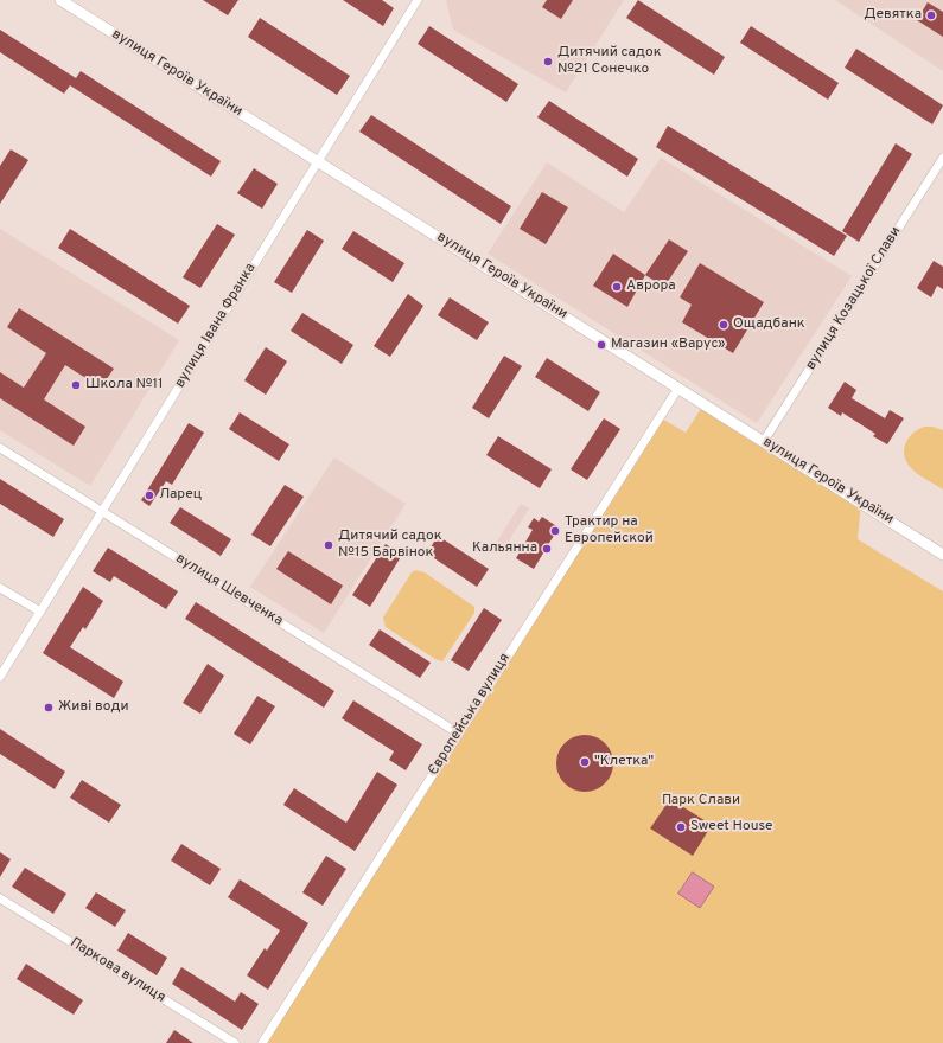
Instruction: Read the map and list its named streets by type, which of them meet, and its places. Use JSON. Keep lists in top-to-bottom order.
{
  "streets": {
    "street": [
      "вулиця Героїв України",
      "вулиця Козацької Слави",
      "вулиця Івана Франка",
      "вулиця Шевченка",
      "Європейська вулиця",
      "Паркова вулиця"
    ]
  },
  "crossings": [
    ["вулиця Героїв України", "вулиця Козацької Слави"],
    ["вулиця Героїв України", "вулиця Івана Франка"],
    ["вулиця Героїв України", "Європейська вулиця"],
    ["вулиця Івана Франка", "вулиця Шевченка"],
    ["вулиця Шевченка", "Європейська вулиця"]
  ],
  "parks": ["Парк Слави"],
  "places": [
    "Девятка",
    "Дитячий садок №21 Сонечко",
    "Аврора",
    "Ощадбанк",
    "Магазин «Варус»",
    "Школа №11",
    "Ларец",
    "Трактир на Европейской",
    "Дитячий садок №15 Барвінок",
    "Кальянна",
    "Живі води",
    "\"Клетка\"",
    "Sweet House"
  ]
}
